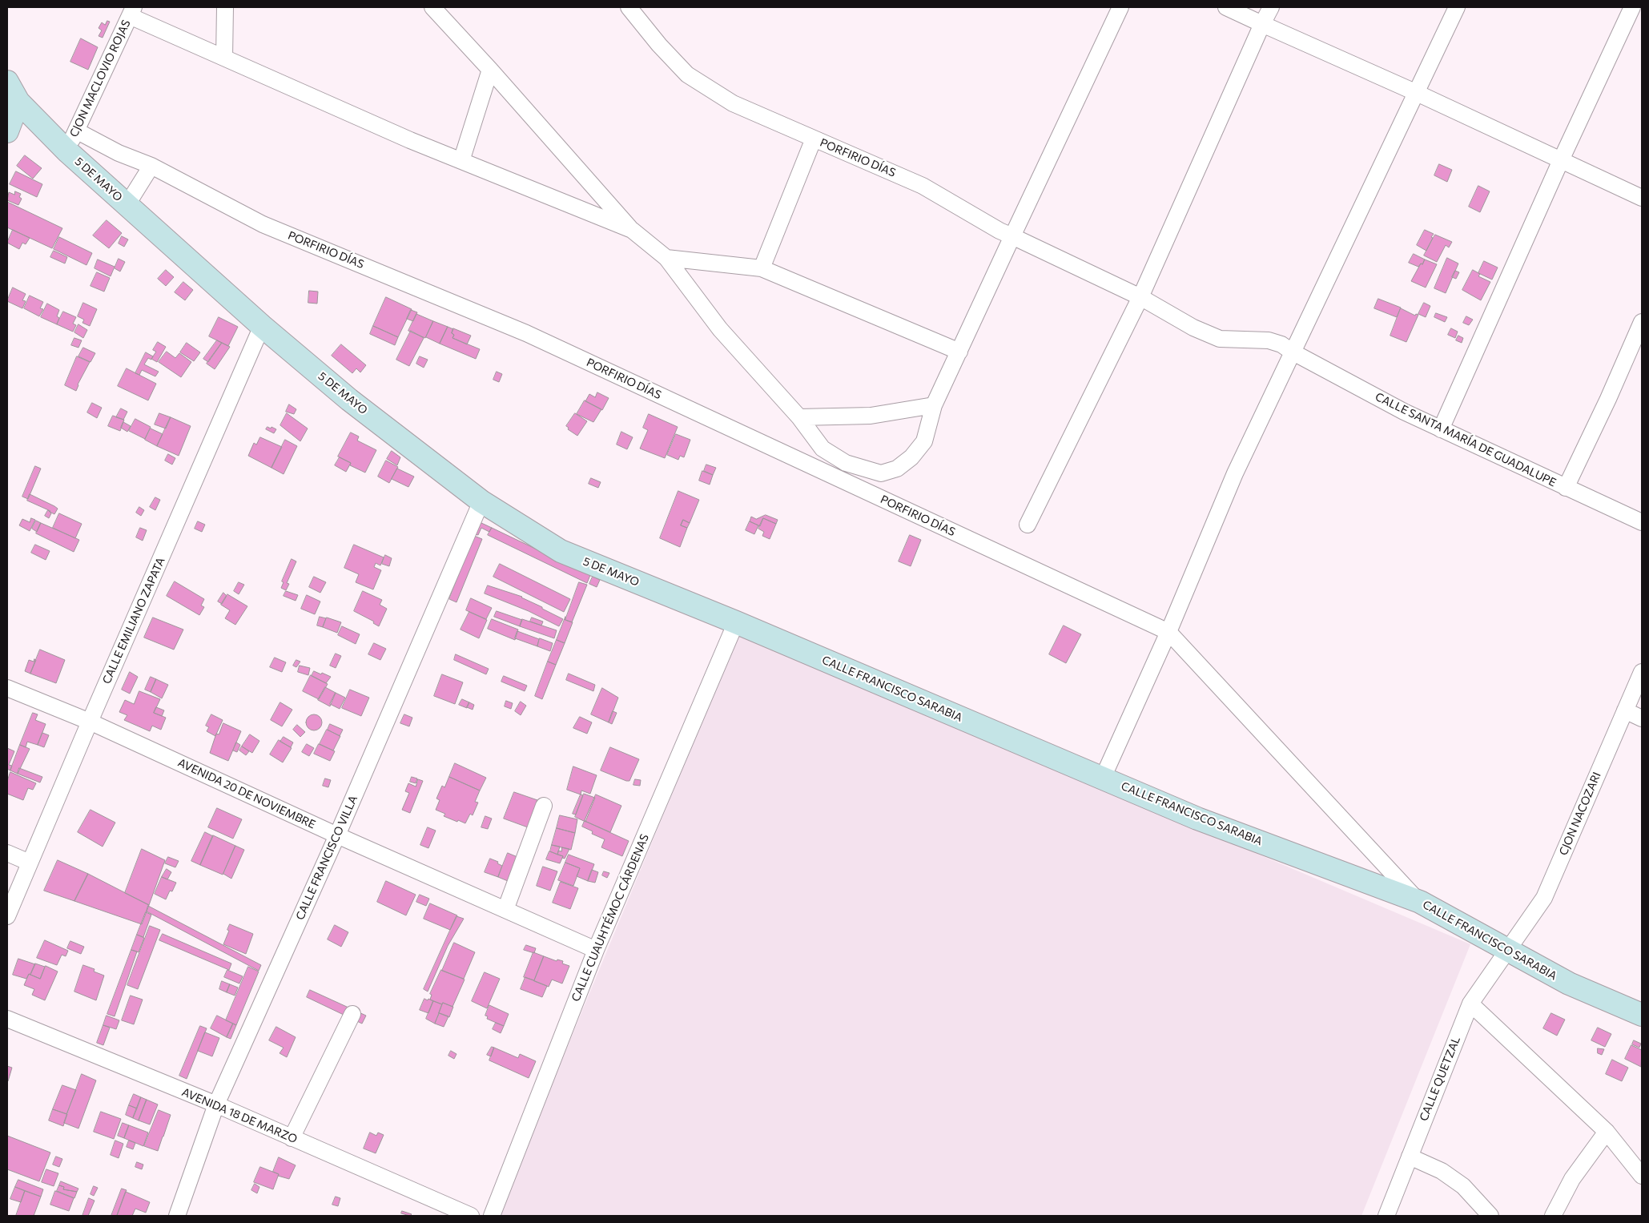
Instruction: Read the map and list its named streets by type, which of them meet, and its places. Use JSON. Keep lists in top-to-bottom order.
{
  "streets": {
    "street": [
      "CJON MACLOVIO ROJAS",
      "PORFIRIO DÍAS",
      "5 DE MAYO",
      "CALLE SANTA MARÍA DE GUADALUPE",
      "CALLE EMILIANO ZAPATA",
      "CALLE FRANCISCO SARABIA",
      "AVENIDA 20 DE NOVIEMBRE",
      "CJON NACOZARI",
      "CALLE FRANCISCO VILLA",
      "CALLE CUAUHTÉMOC CÁRDENAS",
      "CALLE QUETZAL",
      "AVENIDA 18 DE MARZO"
    ]
  },
  "crossings": [
    ["CJON MACLOVIO ROJAS", "PORFIRIO DÍAS"],
    ["CJON MACLOVIO ROJAS", "5 DE MAYO"],
    ["PORFIRIO DÍAS", "CALLE SANTA MARÍA DE GUADALUPE"],
    ["5 DE MAYO", "CALLE EMILIANO ZAPATA"],
    ["5 DE MAYO", "CALLE FRANCISCO SARABIA"],
    ["5 DE MAYO", "CALLE FRANCISCO VILLA"],
    ["5 DE MAYO", "CALLE CUAUHTÉMOC CÁRDENAS"],
    ["CALLE EMILIANO ZAPATA", "AVENIDA 20 DE NOVIEMBRE"],
    ["CALLE FRANCISCO SARABIA", "CJON NACOZARI"],
    ["CALLE FRANCISCO SARABIA", "CALLE CUAUHTÉMOC CÁRDENAS"],
    ["CALLE FRANCISCO SARABIA", "CALLE QUETZAL"],
    ["AVENIDA 20 DE NOVIEMBRE", "CALLE FRANCISCO VILLA"],
    ["AVENIDA 20 DE NOVIEMBRE", "CALLE CUAUHTÉMOC CÁRDENAS"],
    ["CJON NACOZARI", "CALLE QUETZAL"],
    ["CALLE FRANCISCO VILLA", "AVENIDA 18 DE MARZO"]
  ]
}
